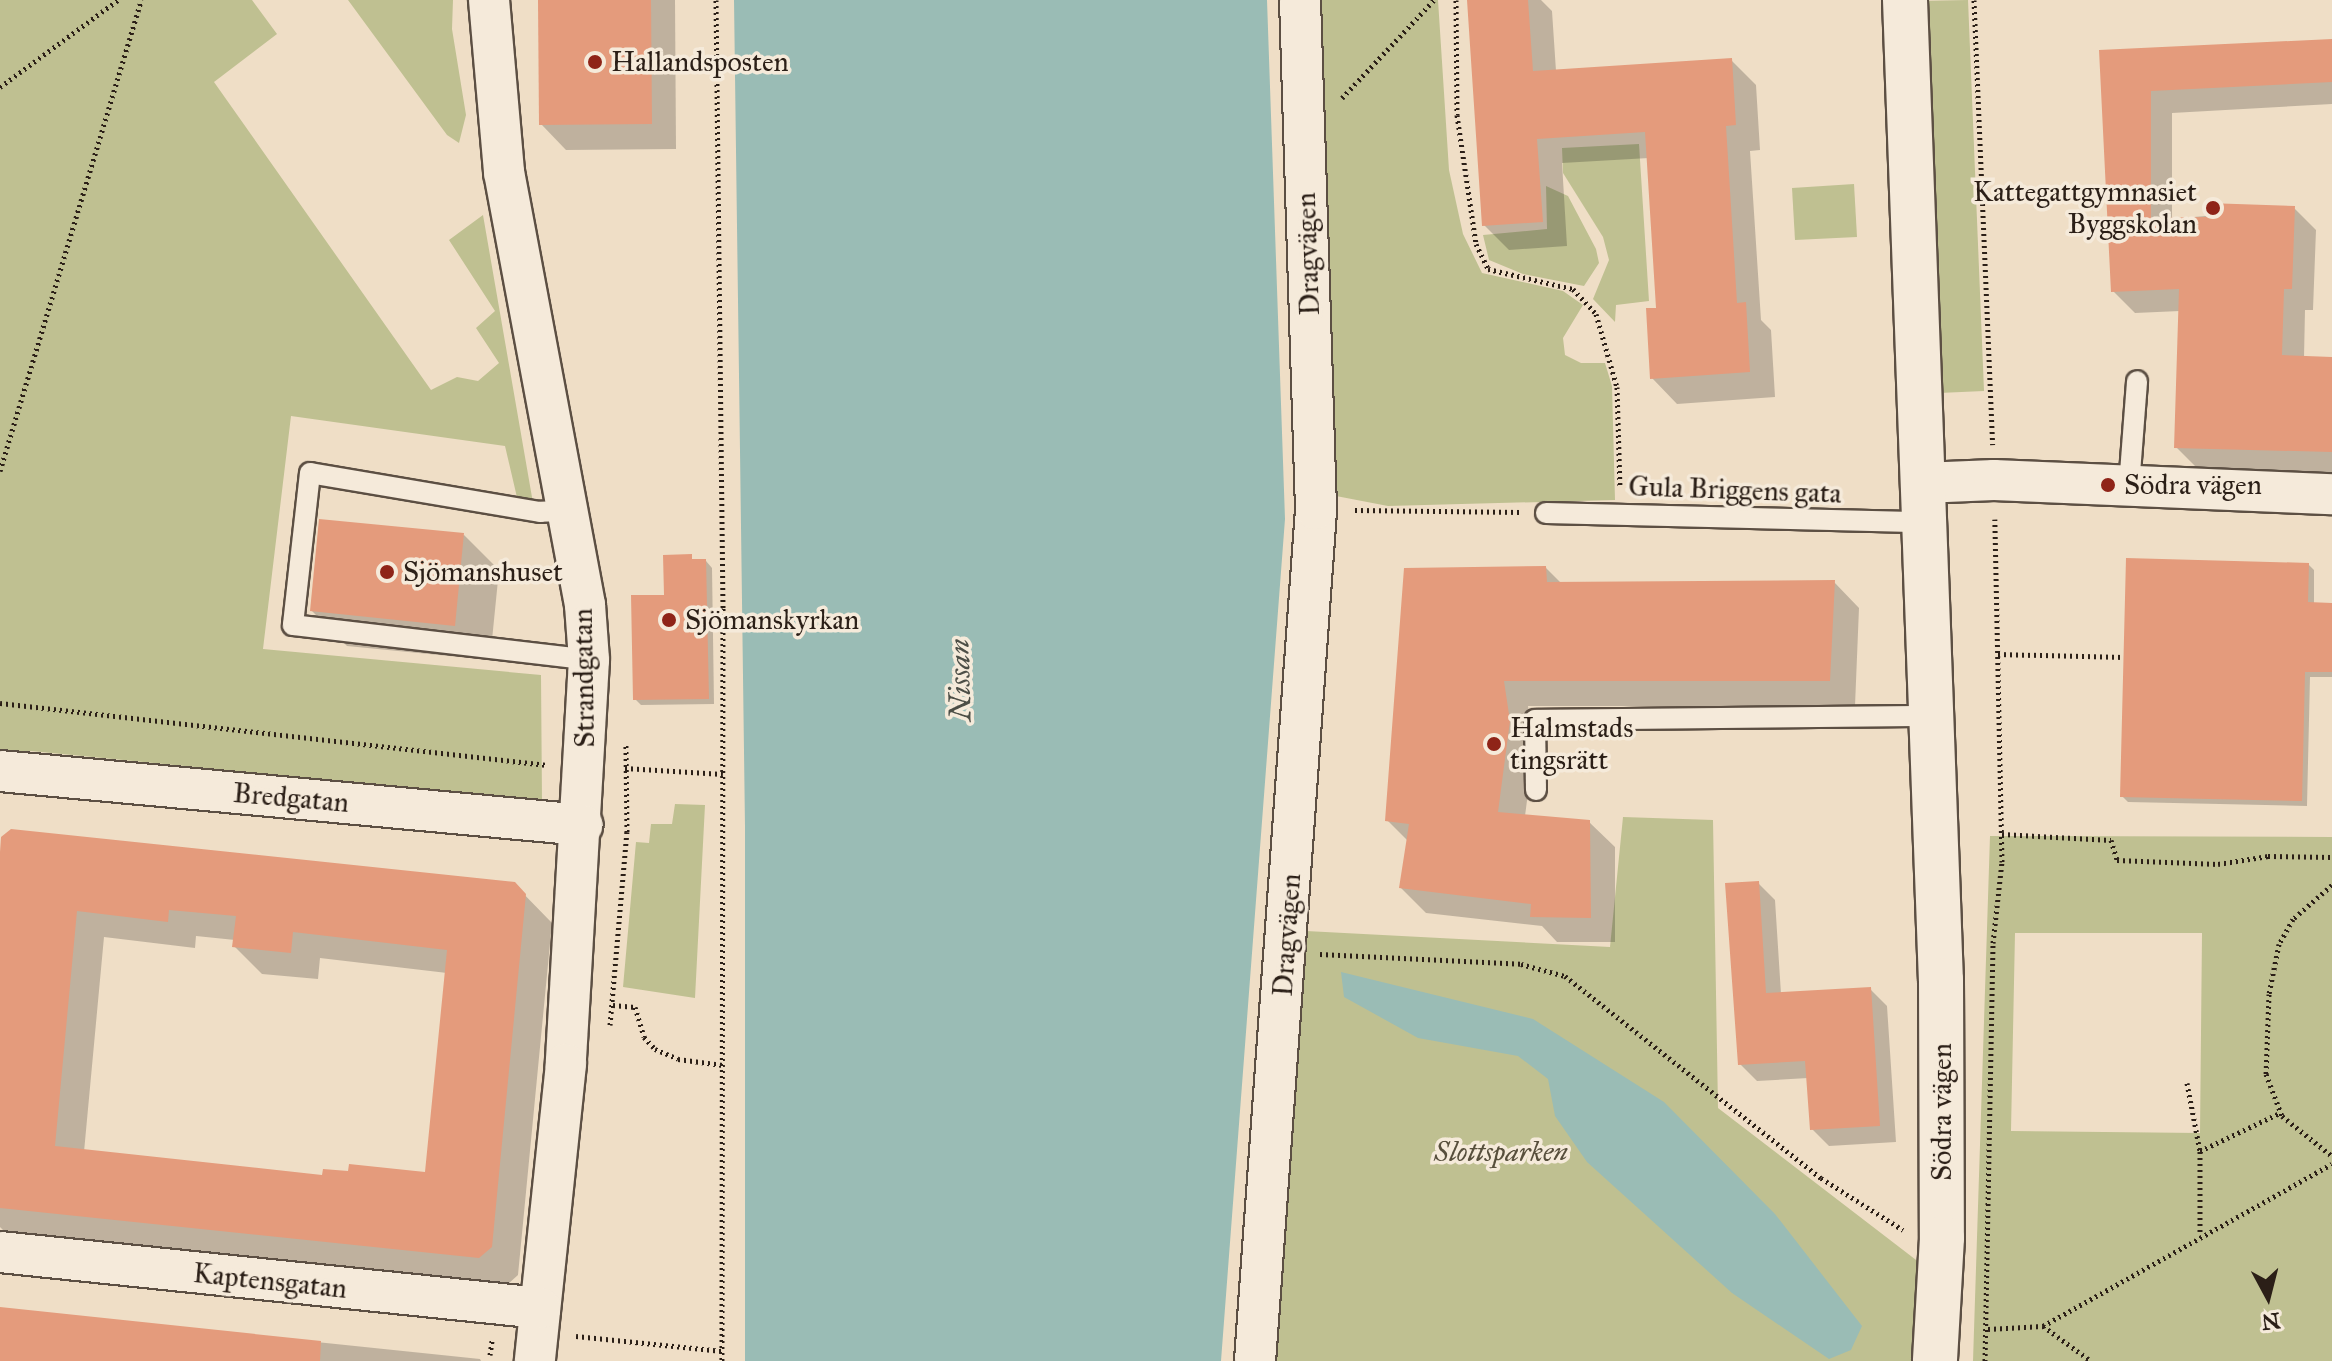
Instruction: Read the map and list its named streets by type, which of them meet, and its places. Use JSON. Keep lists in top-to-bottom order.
{
  "streets": {
    "street": [
      "Dragvägen",
      "Strandgatan",
      "Bredgatan",
      "Södra vägen",
      "Kaptensgatan"
    ],
    "lane": ["Gula Briggens gata"]
  },
  "crossings": [
    ["Gula Briggens gata", "Södra vägen"],
    ["Strandgatan", "Bredgatan"],
    ["Strandgatan", "Kaptensgatan"]
  ],
  "water": ["Nissan"],
  "parks": ["Slottsparken"],
  "places": [
    "Hallandsposten",
    "Kattegattgymnasiet Byggskolan",
    "Södra vägen",
    "Sjömanshuset",
    "Sjömanskyrkan",
    "Halmstads tingsrätt"
  ],
  "north": "bottom"
}
